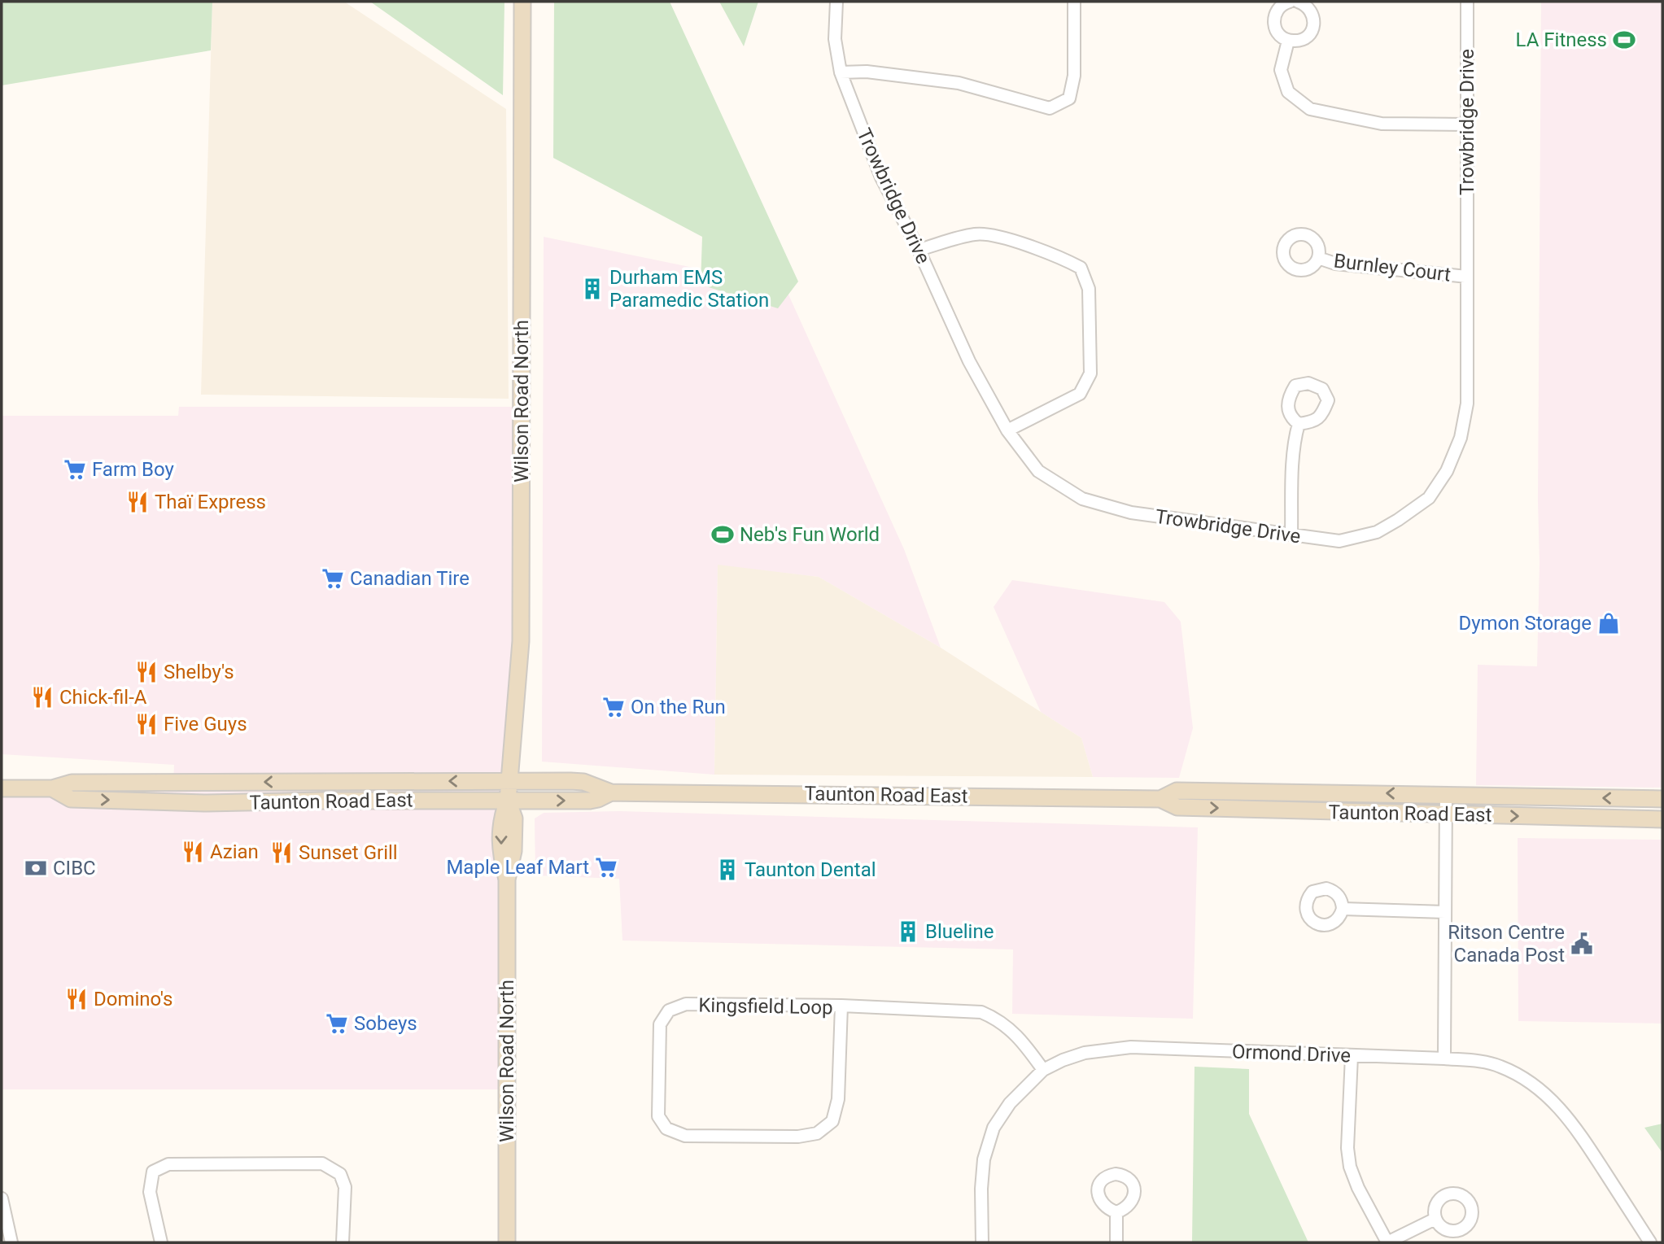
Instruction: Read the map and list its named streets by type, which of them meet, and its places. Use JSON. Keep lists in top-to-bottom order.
{
  "streets": {
    "main road": ["Wilson Road North", "Taunton Road East"],
    "street": [
      "Trowbridge Drive",
      "Burnley Court",
      "Kingsfield Loop",
      "Ormond Drive"
    ]
  },
  "crossings": [
    ["Trowbridge Drive", "Burnley Court"],
    ["Wilson Road North", "Taunton Road East"],
    ["Kingsfield Loop", "Ormond Drive"]
  ],
  "places": {
    "sports": ["LA Fitness", "Neb's Fun World"],
    "building": ["Durham EMS Paramedic Station", "Taunton Dental", "Blueline"],
    "supermarket": [
      "Farm Boy",
      "Canadian Tire",
      "On the Run",
      "Maple Leaf Mart",
      "Sobeys"
    ],
    "restaurant": [
      "Thaï Express",
      "Shelby's",
      "Chick-fil-A",
      "Five Guys",
      "Azian",
      "Sunset Grill",
      "Domino's"
    ],
    "shop": ["Dymon Storage"],
    "bank": ["CIBC"],
    "public building": ["Ritson Centre Canada Post"]
  }
}
